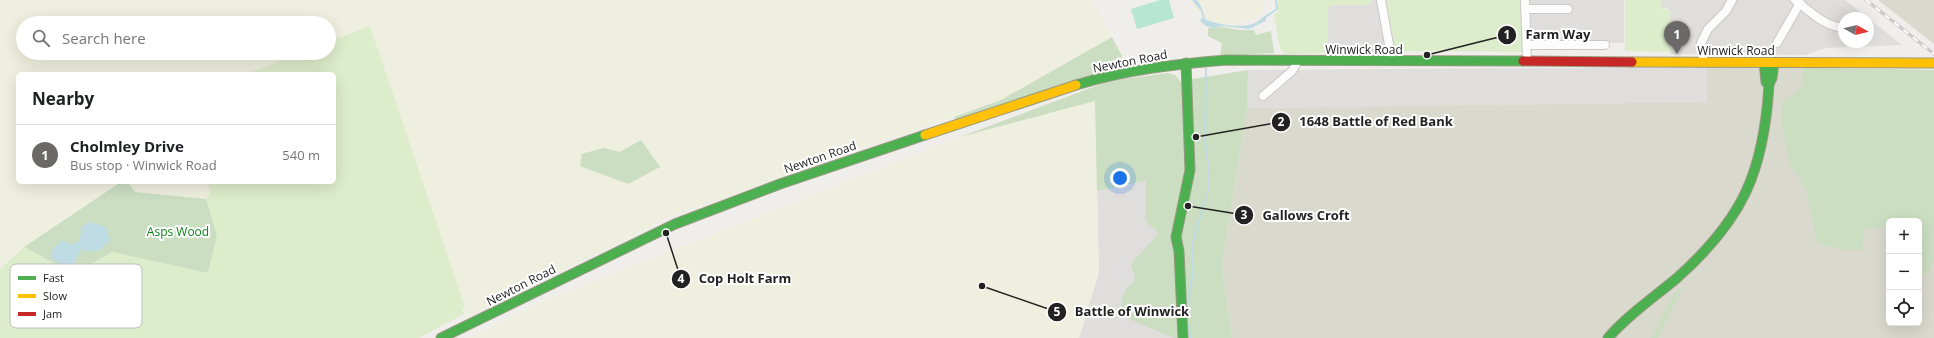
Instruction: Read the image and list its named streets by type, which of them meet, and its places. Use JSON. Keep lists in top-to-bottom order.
{
  "streets": {
    "main road": ["Winwick Road", "Newton Road"]
  },
  "crossings": [
    ["Winwick Road", "Newton Road"]
  ],
  "parks": ["Asps Wood"],
  "places": [
    "Farm Way",
    "1648 Battle of Red Bank",
    "Gallows Croft",
    "Cop Holt Farm",
    "Battle of Winwick"
  ],
  "legend": ["Fast", "Slow", "Jam"],
  "north": "right",
  "page": {
    "search": "Search here",
    "pins": "1",
    "heading": "Nearby",
    "list": [
      {
        "mark": "1",
        "name": "Cholmley Drive",
        "note": "Bus stop · Winwick Road",
        "value": "540 m"
      }
    ],
    "map_buttons": ["+", "−"]
  }
}
